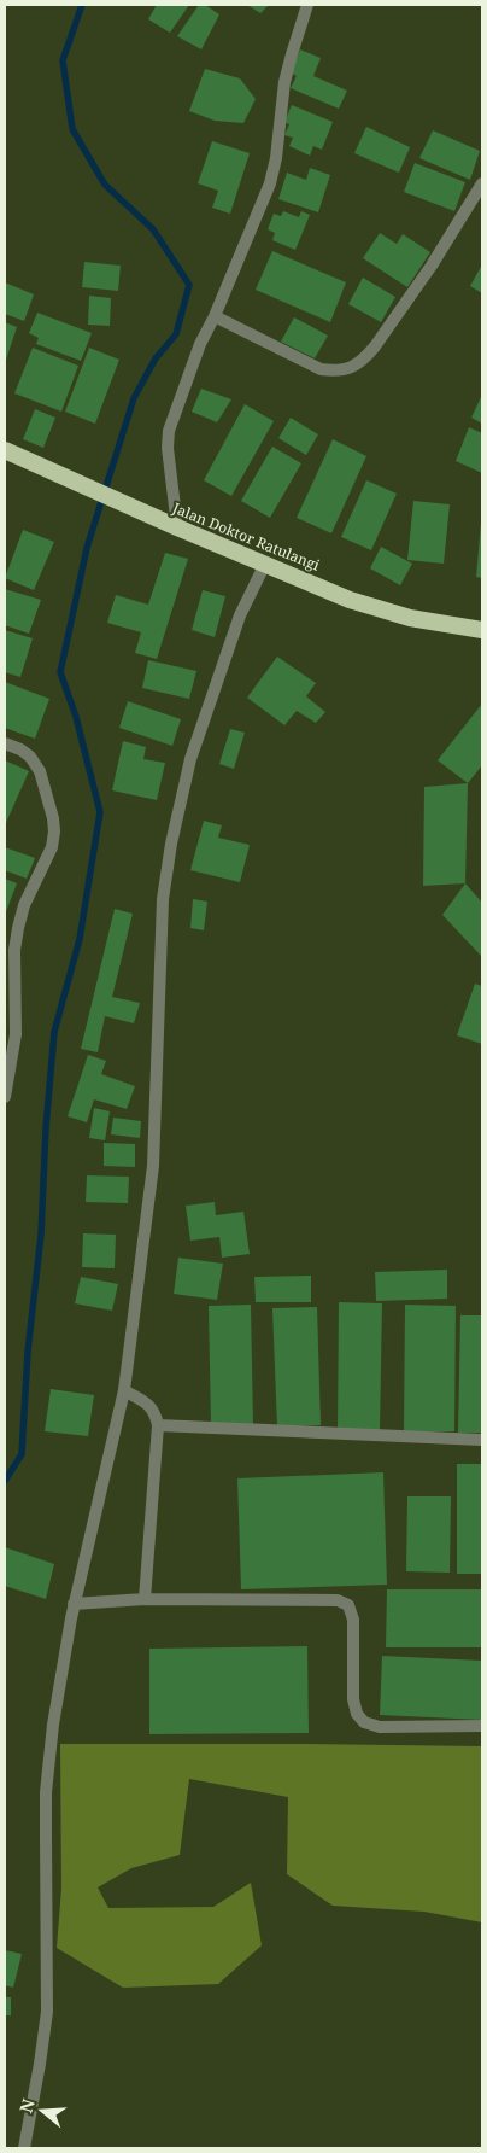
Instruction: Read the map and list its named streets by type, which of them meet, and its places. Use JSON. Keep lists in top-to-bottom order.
{
  "streets": {
    "highway": ["Jalan Doktor Ratulangi"]
  },
  "north": "left"
}
